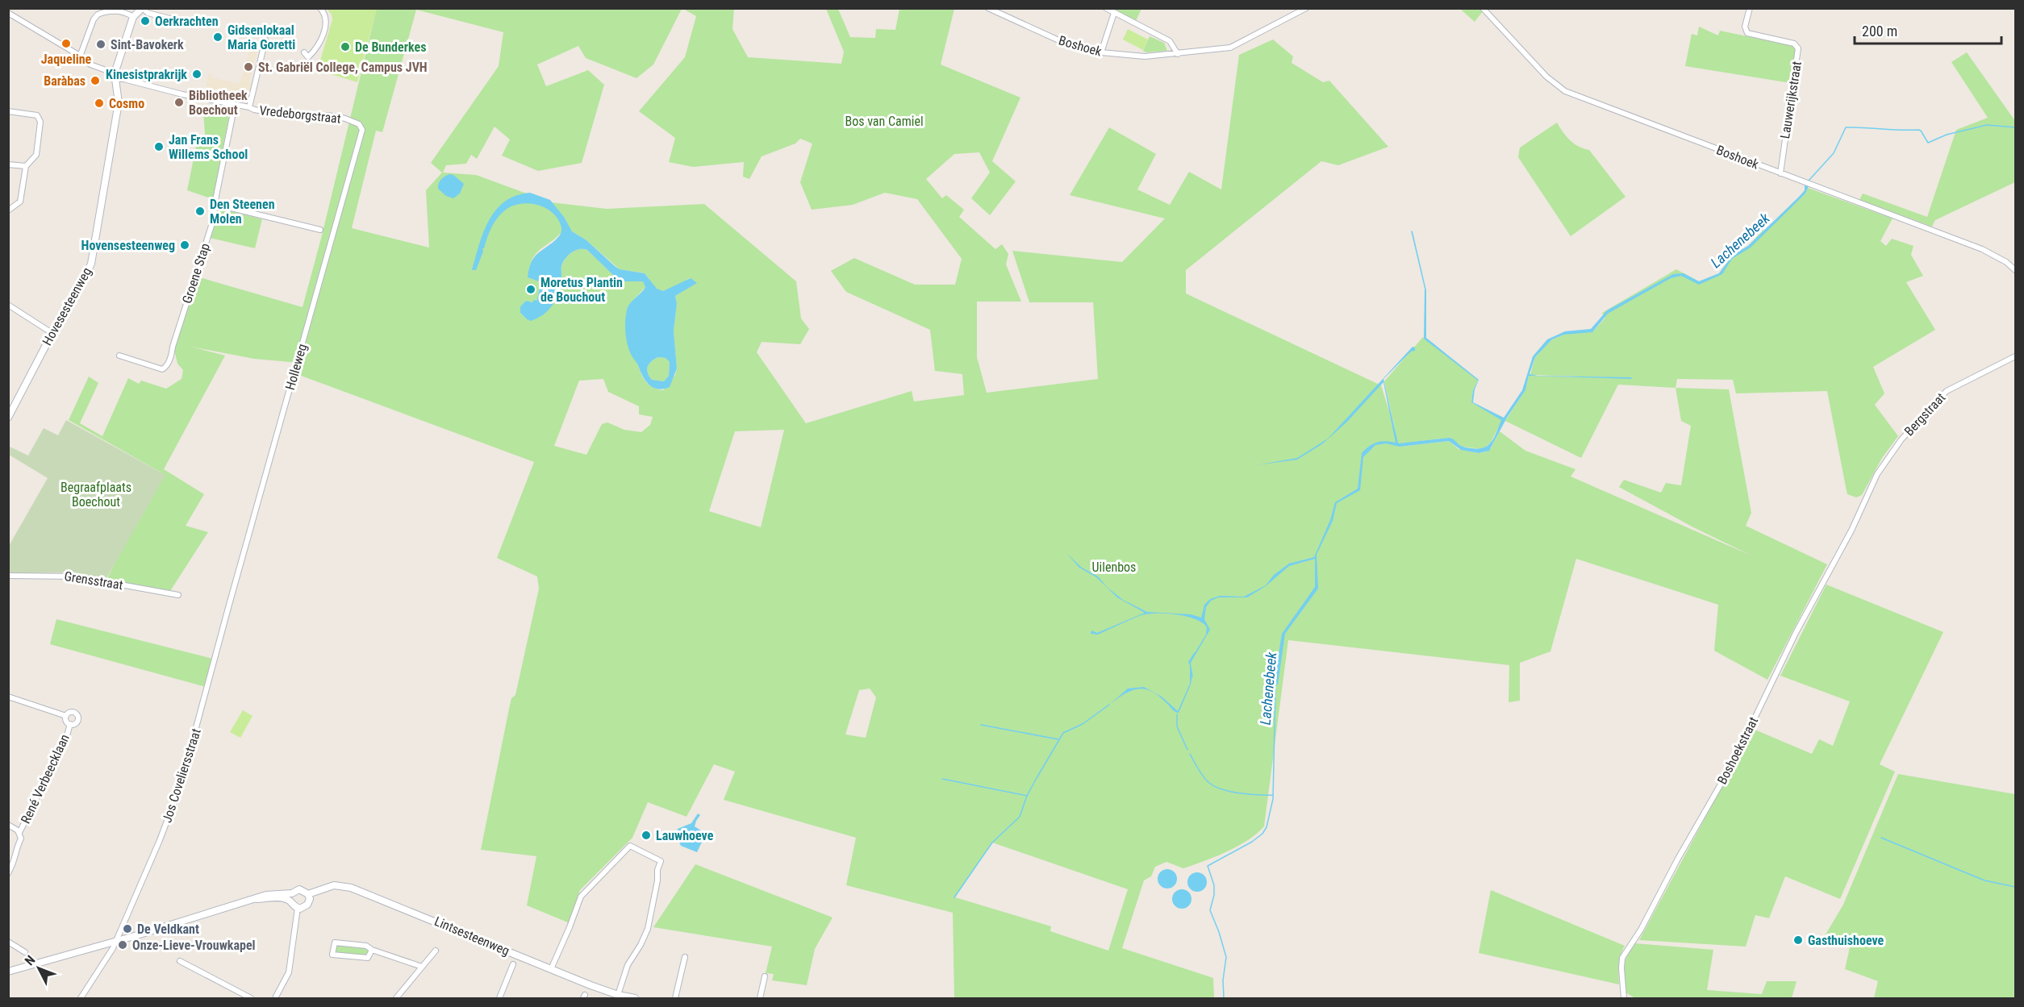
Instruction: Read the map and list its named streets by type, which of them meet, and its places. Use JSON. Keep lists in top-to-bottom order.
{
  "streets": {
    "street": [
      "Boshoek",
      "Lauwerijkstraat",
      "Vredeborgstraat",
      "Groene Stap",
      "Hovesesteenweg",
      "Holleweg",
      "Bergstraat",
      "Grensstraat",
      "Boshoekstraat",
      "Jos Coveliersstraat",
      "René Verbeecklaan",
      "Lintsesteenweg"
    ]
  },
  "crossings": [
    ["Boshoek", "Lauwerijkstraat"],
    ["Vredeborgstraat", "Groene Stap"],
    ["Vredeborgstraat", "Hovesesteenweg"],
    ["Vredeborgstraat", "Holleweg"],
    ["Holleweg", "Jos Coveliersstraat"],
    ["Bergstraat", "Boshoekstraat"],
    ["Jos Coveliersstraat", "Lintsesteenweg"]
  ],
  "water": ["Lachenebeek"],
  "parks": ["Bos van Camiel", "Begraafplaats Boechout", "Uilenbos"],
  "places": [
    "Oerkrachten",
    "Gidsenlokaal Maria Goretti",
    "Jaqueline",
    "Sint-Bavokerk",
    "De Bunderkes",
    "St. Gabriël College, Campus JVH",
    "Kinesistprakrijk",
    "Baràbas",
    "Bibliotheek Boechout",
    "Cosmo",
    "Jan Frans Willems School",
    "Den Steenen Molen",
    "Hovensesteenweg",
    "Moretus Plantin de Bouchout",
    "Lauwhoeve",
    "De Veldkant",
    "Gasthuishoeve",
    "Onze-Lieve-Vrouwkapel"
  ],
  "scale_bar": "200 m",
  "north": "top left"
}
